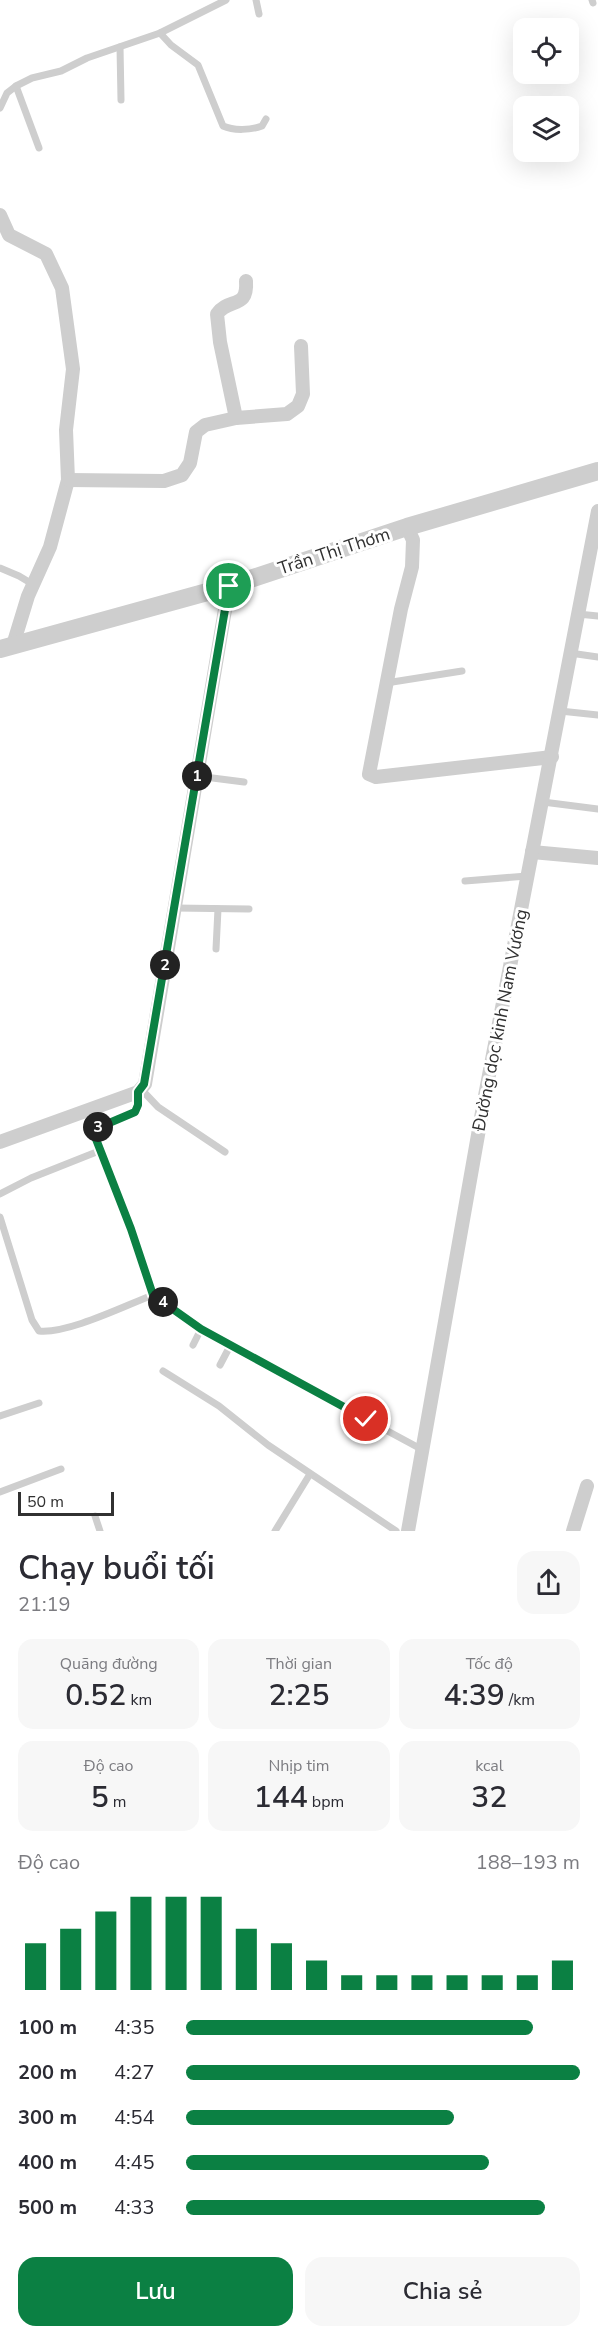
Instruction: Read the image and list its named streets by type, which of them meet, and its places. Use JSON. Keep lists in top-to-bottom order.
{
  "streets": {
    "street": ["Trần Thị Thơm", "Đường dọc kinh Nam Vương"]
  },
  "scale_bar": "50 m",
  "page": {
    "pins": [
      "1",
      "2",
      "3",
      "4"
    ],
    "scale": "50 m",
    "heading": ["Chạy buổi tối", "21:19"],
    "stats": [
      ["Quãng đường", "0.52 km"],
      ["Thời gian", "2:25"],
      ["Tốc độ", "4:39 /km"],
      ["Độ cao", "5 m"],
      ["Nhịp tim", "144 bpm"],
      ["kcal", "32"]
    ],
    "chart": ["Độ cao", "188–193 m"],
    "list": [
      {
        "name": "100 m",
        "note": "4:35"
      },
      {
        "name": "200 m",
        "note": "4:27"
      },
      {
        "name": "300 m",
        "note": "4:54"
      },
      {
        "name": "400 m",
        "note": "4:45"
      },
      {
        "name": "500 m",
        "note": "4:33"
      }
    ],
    "buttons": ["Lưu", "Chia sẻ"]
  }
}
